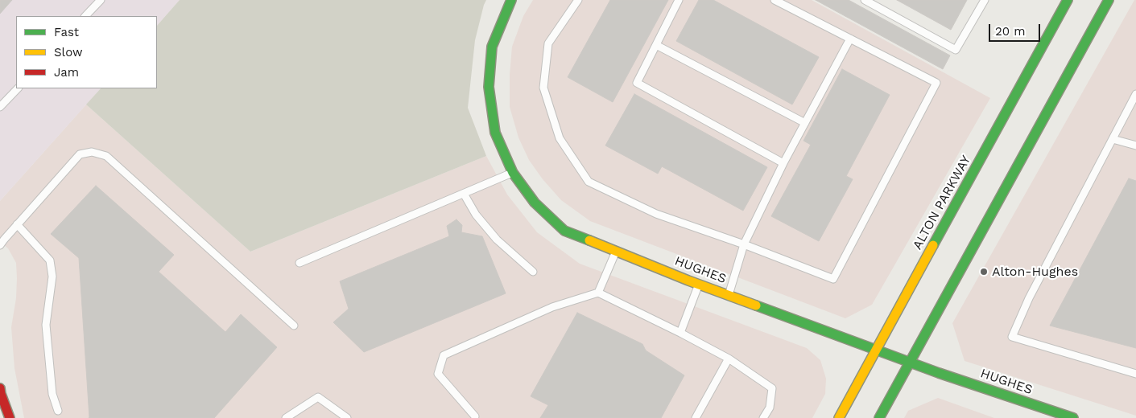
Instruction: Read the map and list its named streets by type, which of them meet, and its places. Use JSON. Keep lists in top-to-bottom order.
{
  "streets": {
    "main road": ["ALTON PARKWAY", "HUGHES"]
  },
  "crossings": [
    ["ALTON PARKWAY", "HUGHES"]
  ],
  "places": ["Alton-Hughes"],
  "legend": ["Fast", "Slow", "Jam"],
  "scale_bar": "20 m"
}
